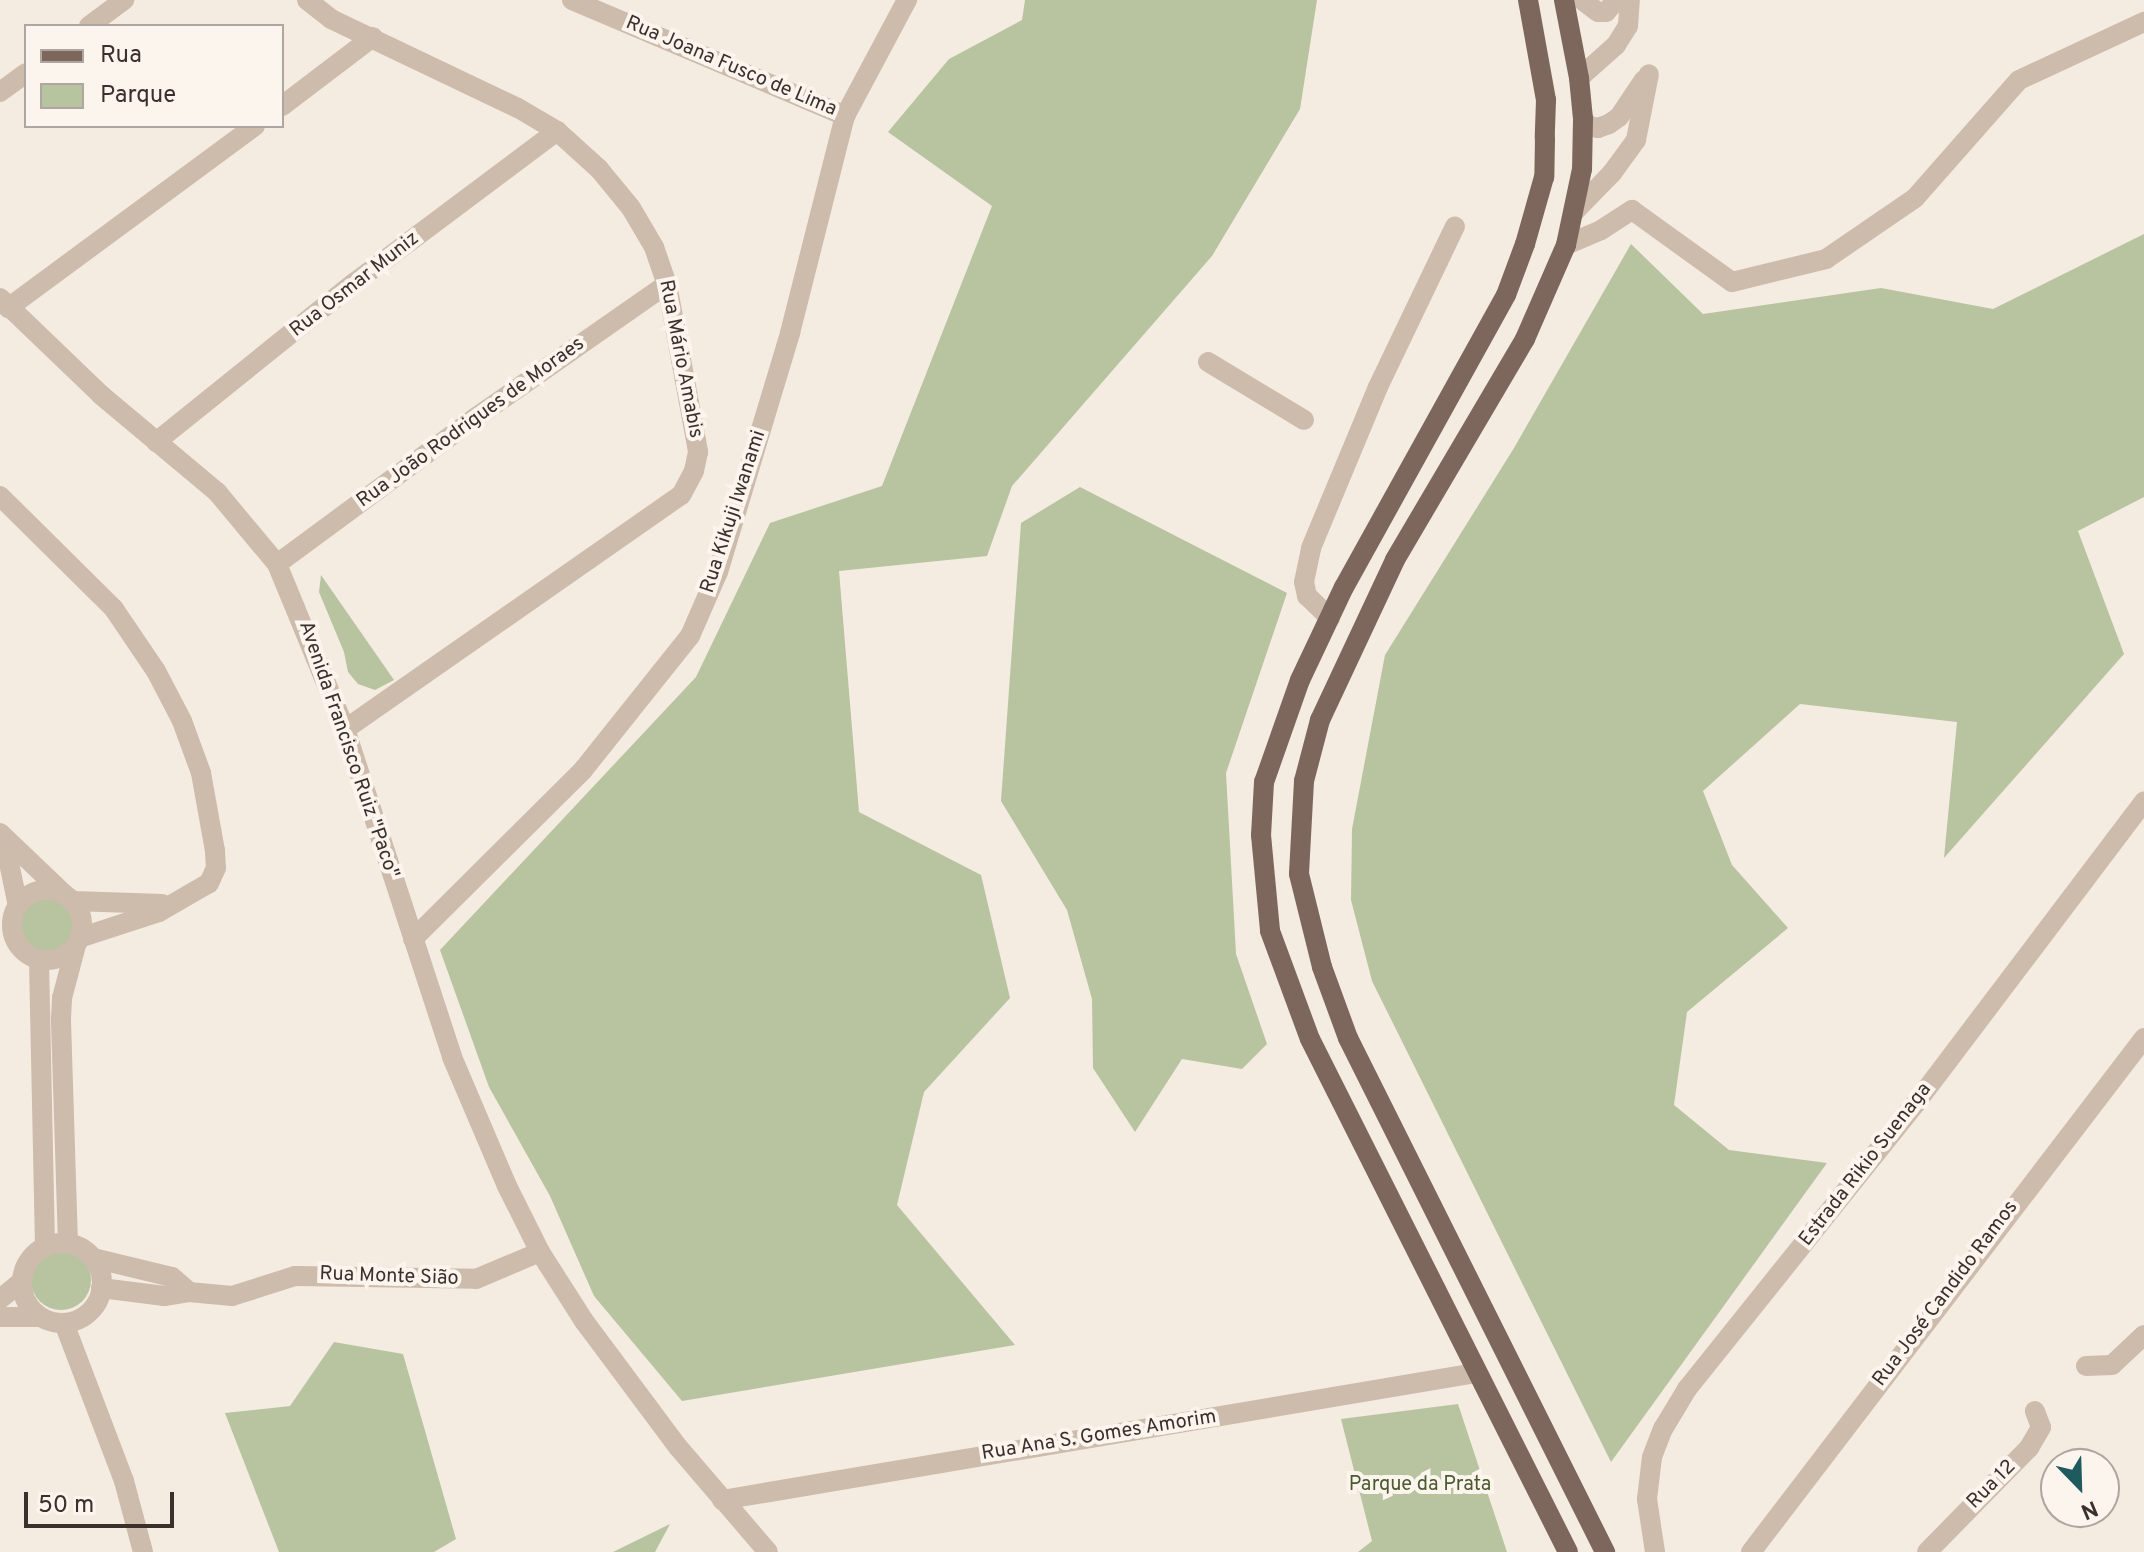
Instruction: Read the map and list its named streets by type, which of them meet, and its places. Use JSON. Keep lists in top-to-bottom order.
{
  "streets": {
    "street": [
      "Rua Joana Fusco de Lima",
      "Rua Osmar Muniz",
      "Rua Mário Amabis",
      "Rua João Rodrigues de Moraes",
      "Rua Kikuji Iwanami",
      "Avenida Francisco Ruiz \"Paco\"",
      "Estrada Rikio Suenaga",
      "Rua Monte Sião",
      "Rua José Candido Ramos",
      "Rua Ana S. Gomes Amorim",
      "Rua 12"
    ]
  },
  "crossings": [
    ["Rua Joana Fusco de Lima", "Rua Kikuji Iwanami"],
    ["Rua Osmar Muniz", "Rua Mário Amabis"],
    ["Rua Osmar Muniz", "Avenida Francisco Ruiz \"Paco\""],
    ["Rua Mário Amabis", "Rua João Rodrigues de Moraes"],
    ["Rua Mário Amabis", "Avenida Francisco Ruiz \"Paco\""],
    ["Rua João Rodrigues de Moraes", "Avenida Francisco Ruiz \"Paco\""],
    ["Rua Kikuji Iwanami", "Avenida Francisco Ruiz \"Paco\""],
    ["Avenida Francisco Ruiz \"Paco\"", "Rua Monte Sião"],
    ["Avenida Francisco Ruiz \"Paco\"", "Rua Ana S. Gomes Amorim"]
  ],
  "parks": ["Parque da Prata"],
  "legend": ["Rua", "Parque"],
  "scale_bar": "50 m",
  "north": "bottom right"
}
